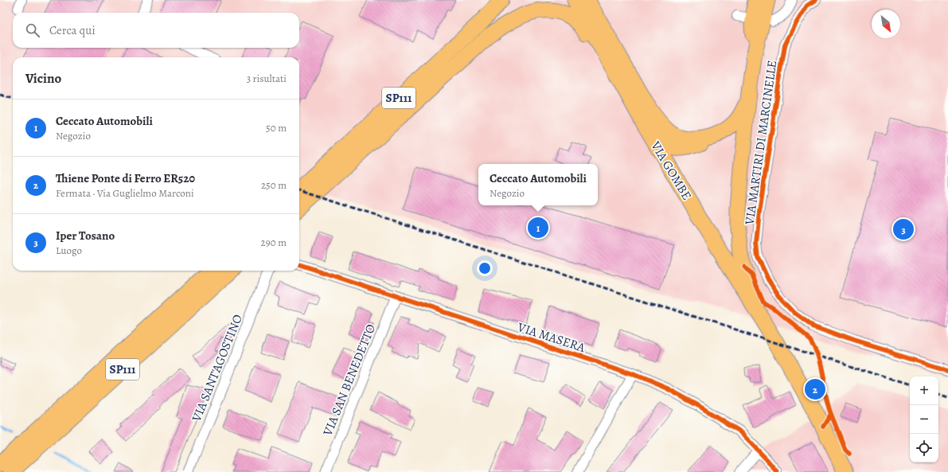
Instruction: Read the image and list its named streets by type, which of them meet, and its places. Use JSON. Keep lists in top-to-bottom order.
{
  "streets": {
    "main road": ["SP111", "VIA GOMBE"],
    "street": [
      "VIA MARTIRI DI MARCINELLE",
      "VIA MASERA",
      "VIA SANT'AGOSTINO",
      "VIA SAN BENEDETTO"
    ]
  },
  "crossings": [
    ["SP111", "VIA GOMBE"],
    ["VIA MASERA", "VIA SAN BENEDETTO"]
  ],
  "north": "bottom right",
  "page": {
    "search": "Cerca qui",
    "heading": ["Vicino", "3 risultati"],
    "list": [
      {
        "mark": "1",
        "name": "Ceccato Automobili",
        "note": "Negozio",
        "value": "50 m"
      },
      {
        "mark": "2",
        "name": "Thiene Ponte di Ferro ER520",
        "note": "Fermata · Via Guglielmo Marconi",
        "value": "250 m"
      },
      {
        "mark": "3",
        "name": "Iper Tosano",
        "note": "Luogo",
        "value": "290 m"
      }
    ],
    "popup": ["Ceccato Automobili", "Negozio"],
    "pins": ["1", "3", "2"],
    "map_buttons": ["+", "−"]
  }
}
